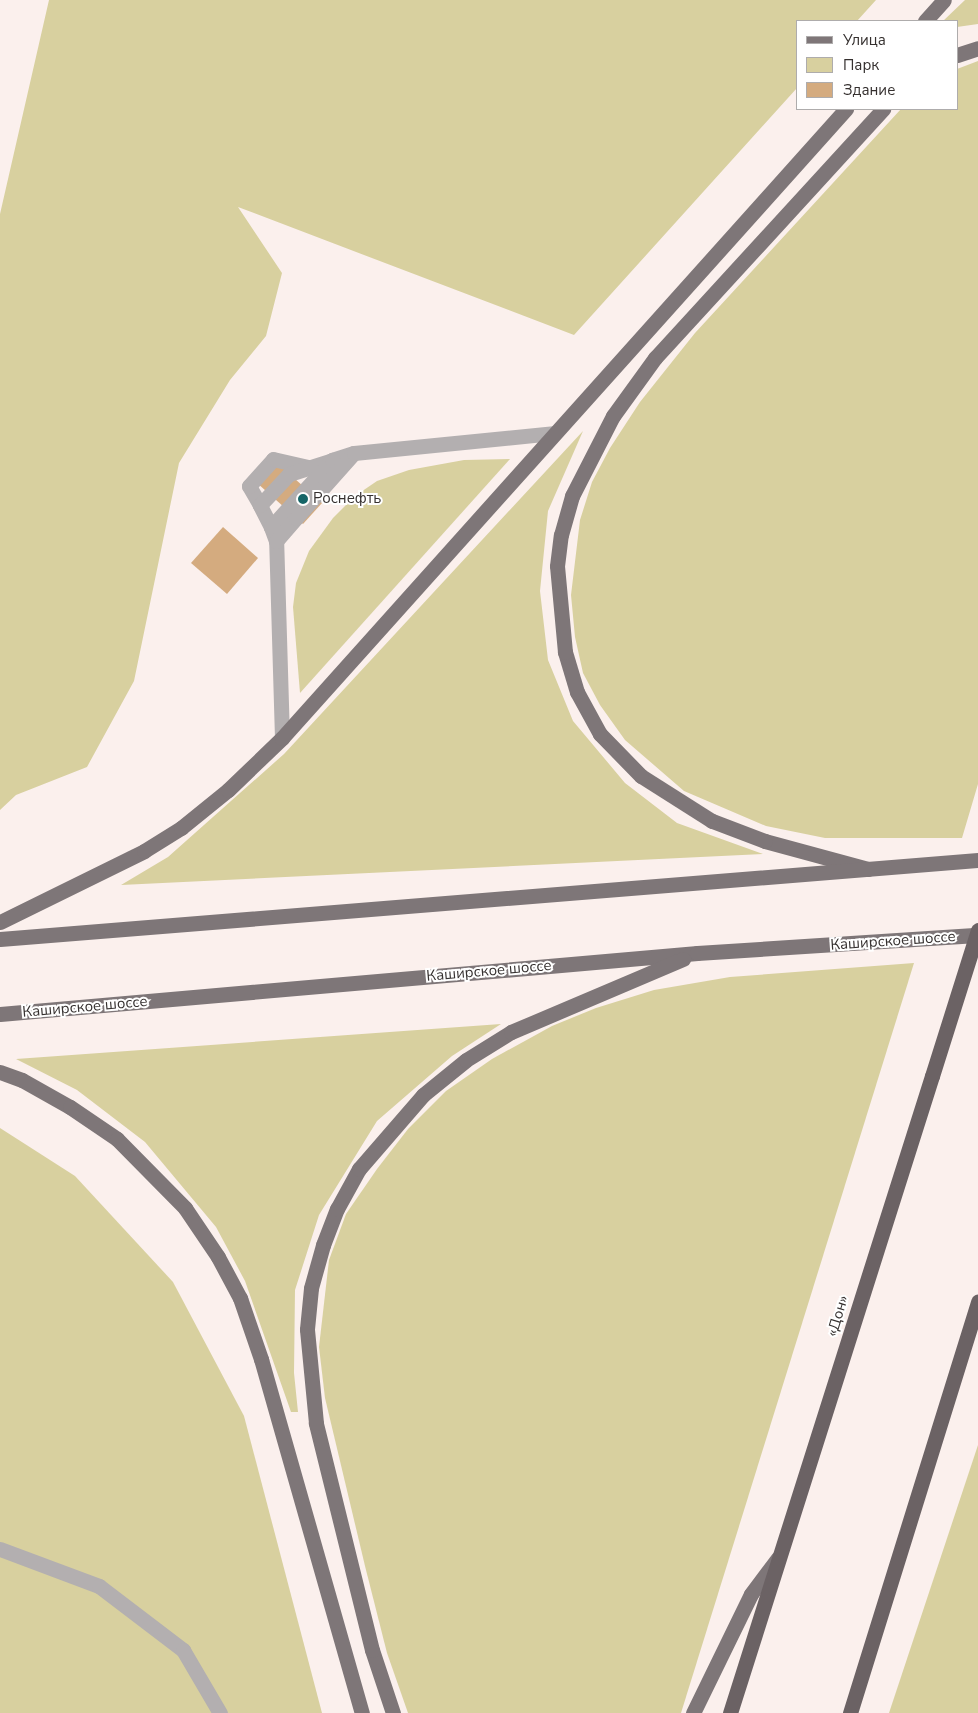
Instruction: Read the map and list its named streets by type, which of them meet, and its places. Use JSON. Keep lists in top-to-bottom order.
{
  "streets": {
    "highway": ["«Дон»"],
    "main road": ["Каширское шоссе"]
  },
  "places": ["Роснефть"],
  "legend": ["Улица", "Парк", "Здание"]
}
